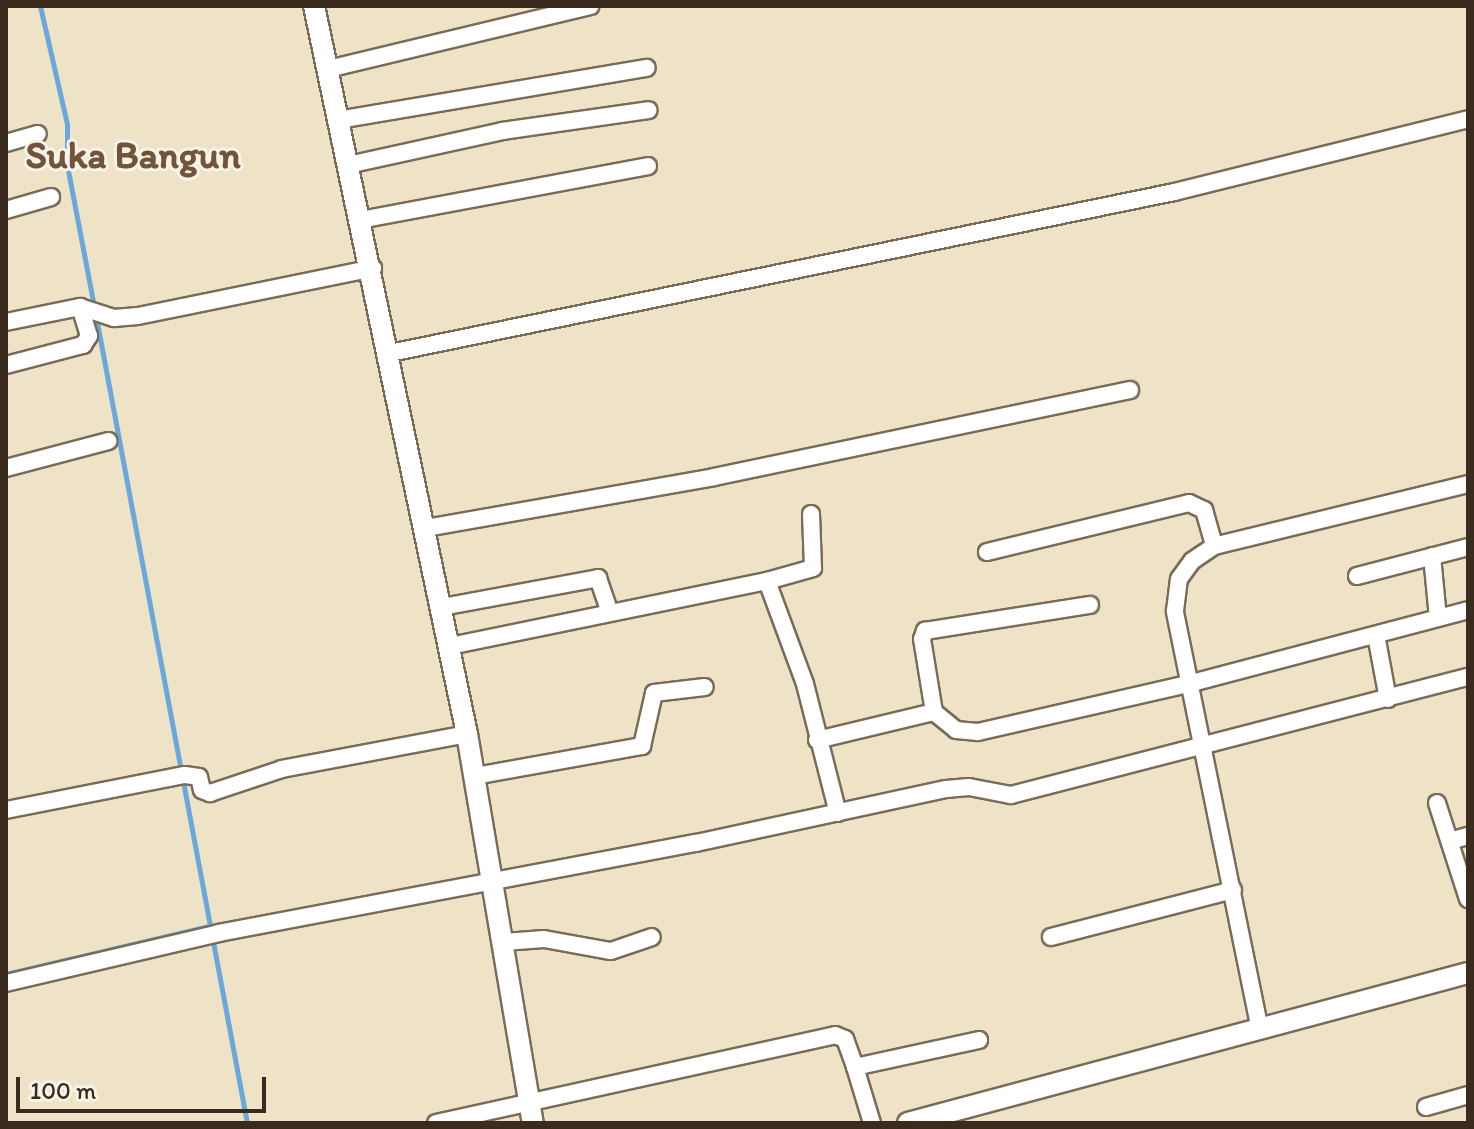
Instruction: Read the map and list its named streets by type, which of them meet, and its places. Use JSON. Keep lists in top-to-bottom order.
{
  "districts": ["Suka Bangun"],
  "scale_bar": "100 m"
}
